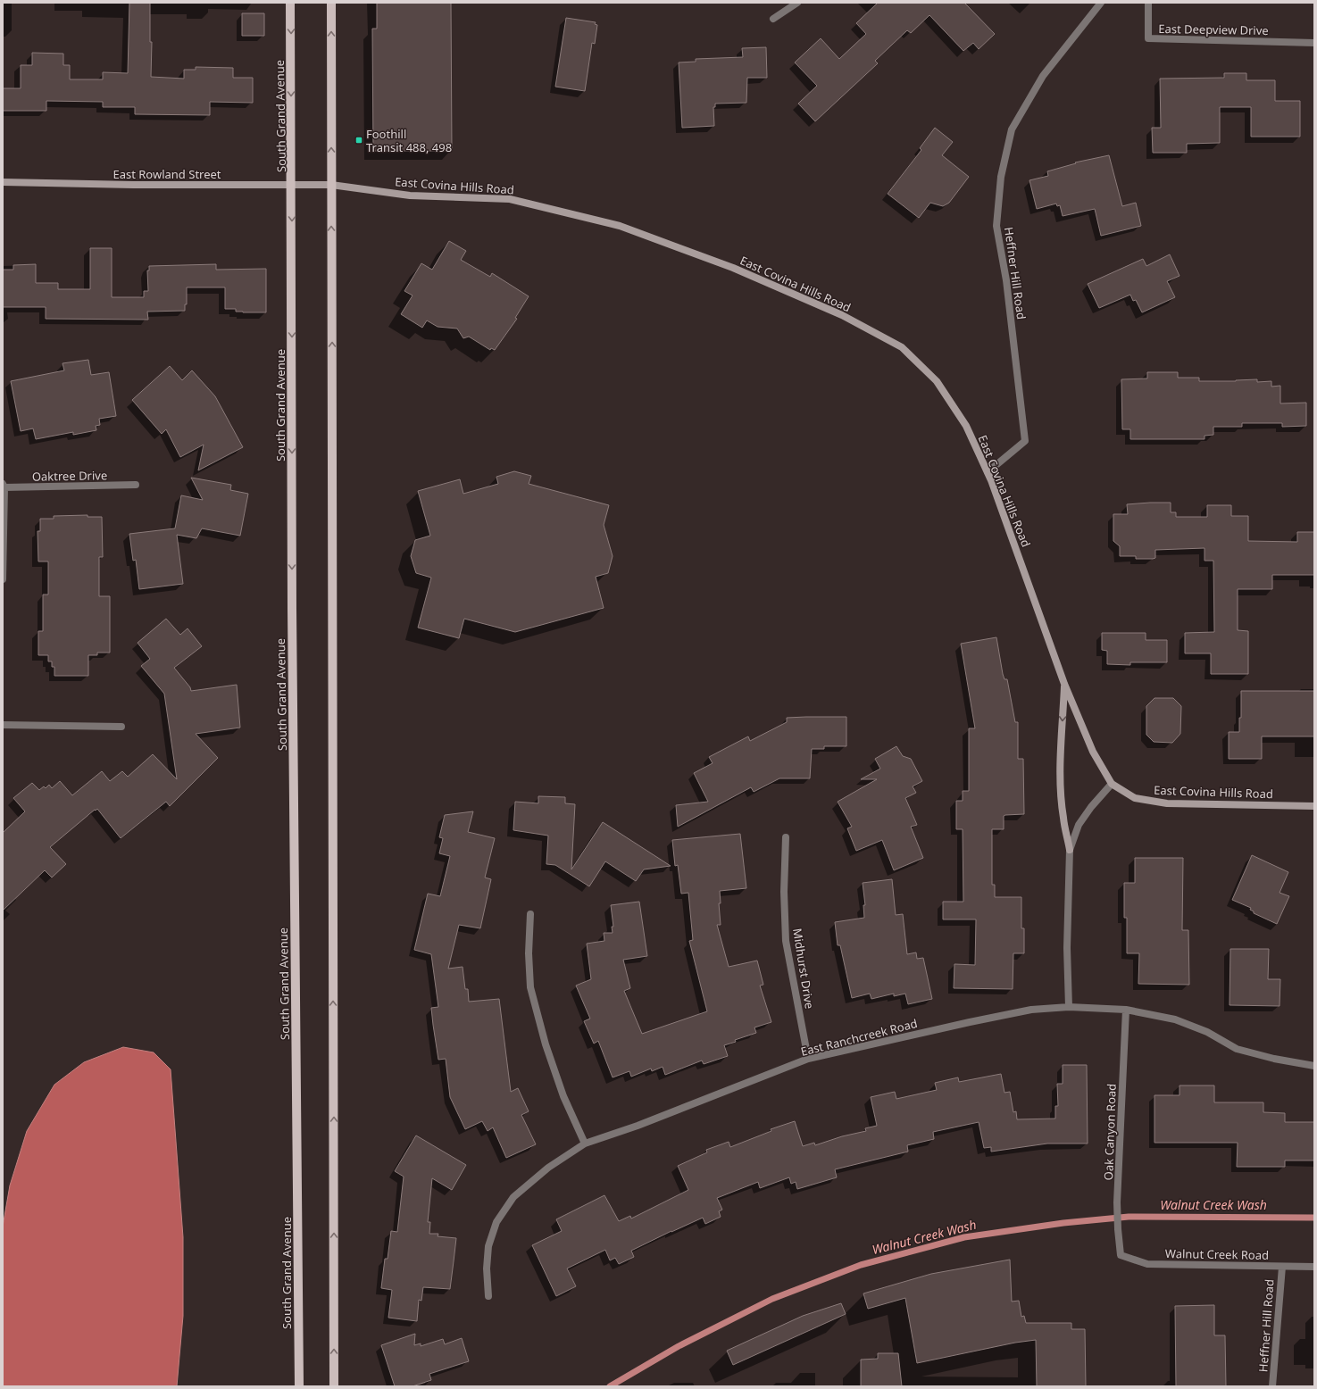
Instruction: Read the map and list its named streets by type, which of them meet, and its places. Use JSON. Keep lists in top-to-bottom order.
{
  "streets": {
    "main road": ["South Grand Avenue"],
    "street": [
      "East Deepview Drive",
      "East Rowland Street",
      "East Covina Hills Road",
      "Heffner Hill Road",
      "Oaktree Drive",
      "Midhurst Drive",
      "East Ranchcreek Road",
      "Oak Canyon Road",
      "Walnut Creek Road"
    ]
  },
  "crossings": [
    ["South Grand Avenue", "East Rowland Street"],
    ["East Rowland Street", "East Covina Hills Road"],
    ["East Covina Hills Road", "Heffner Hill Road"],
    ["Heffner Hill Road", "Walnut Creek Road"],
    ["Midhurst Drive", "East Ranchcreek Road"],
    ["East Ranchcreek Road", "Oak Canyon Road"],
    ["Oak Canyon Road", "Walnut Creek Road"]
  ],
  "water": ["Walnut Creek Wash"],
  "places": {
    "transit": ["Foothill Transit 488, 498"]
  }
}
